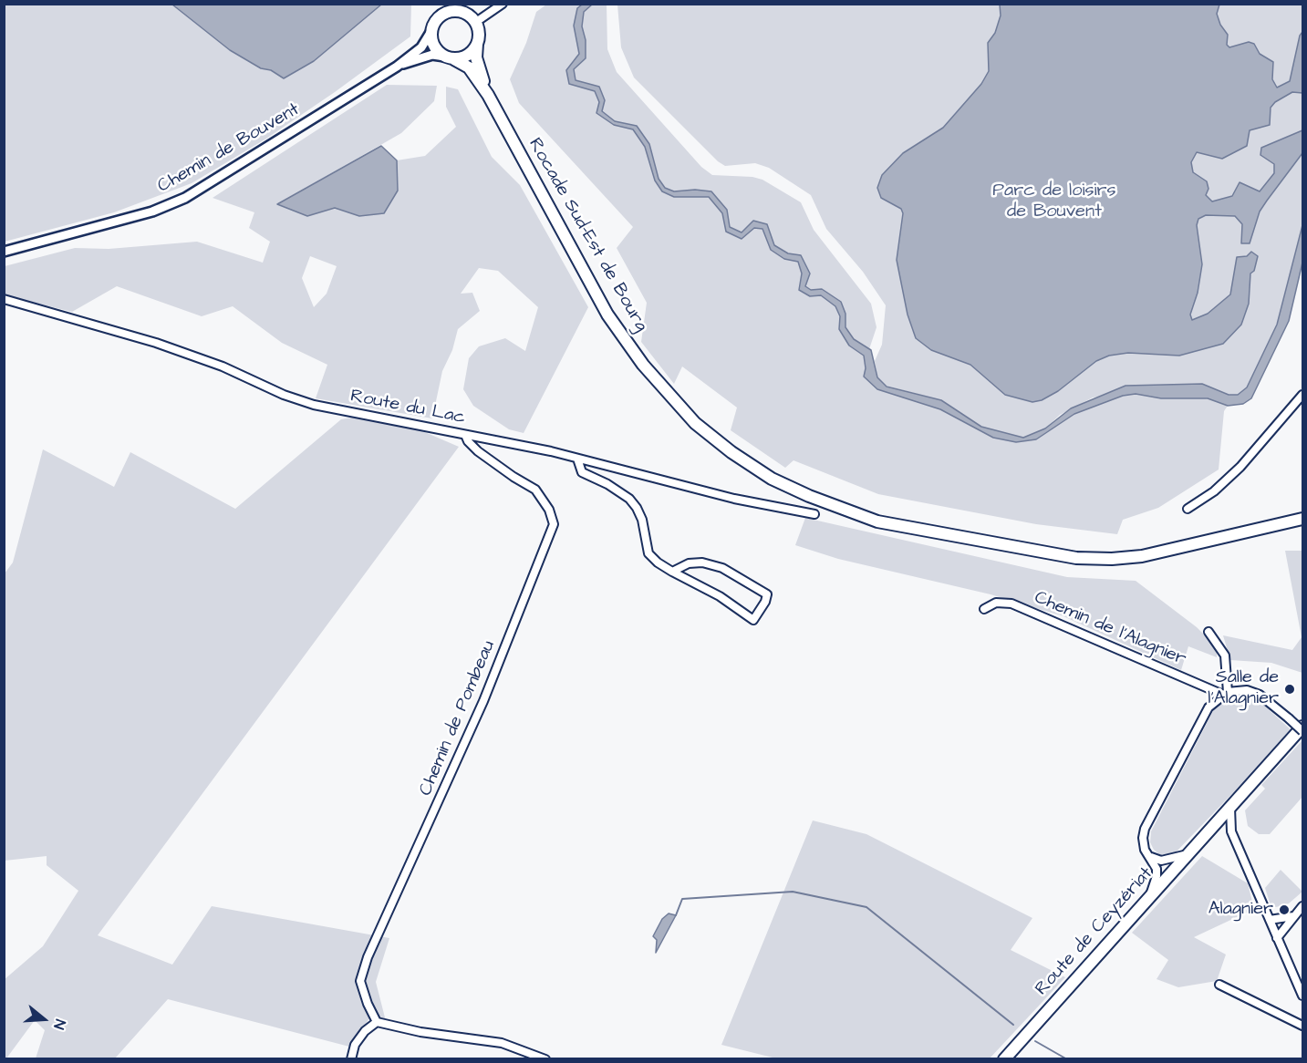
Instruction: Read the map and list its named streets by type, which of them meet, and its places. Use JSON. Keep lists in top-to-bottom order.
{
  "streets": {
    "main road": ["Rocade Sud-Est de Bourg", "Route de Ceyzériat"],
    "street": [
      "Chemin de Bouvent",
      "Route du Lac",
      "Chemin de l'Alagnier",
      "Chemin de Pombeau"
    ]
  },
  "crossings": [
    ["Chemin de Bouvent", "Rocade Sud-Est de Bourg"],
    ["Route du Lac", "Chemin de Pombeau"]
  ],
  "parks": ["Parc de loisirs de Bouvent"],
  "places": ["Salle de l'Alagnier", "Alagnier"],
  "north": "right"
}
